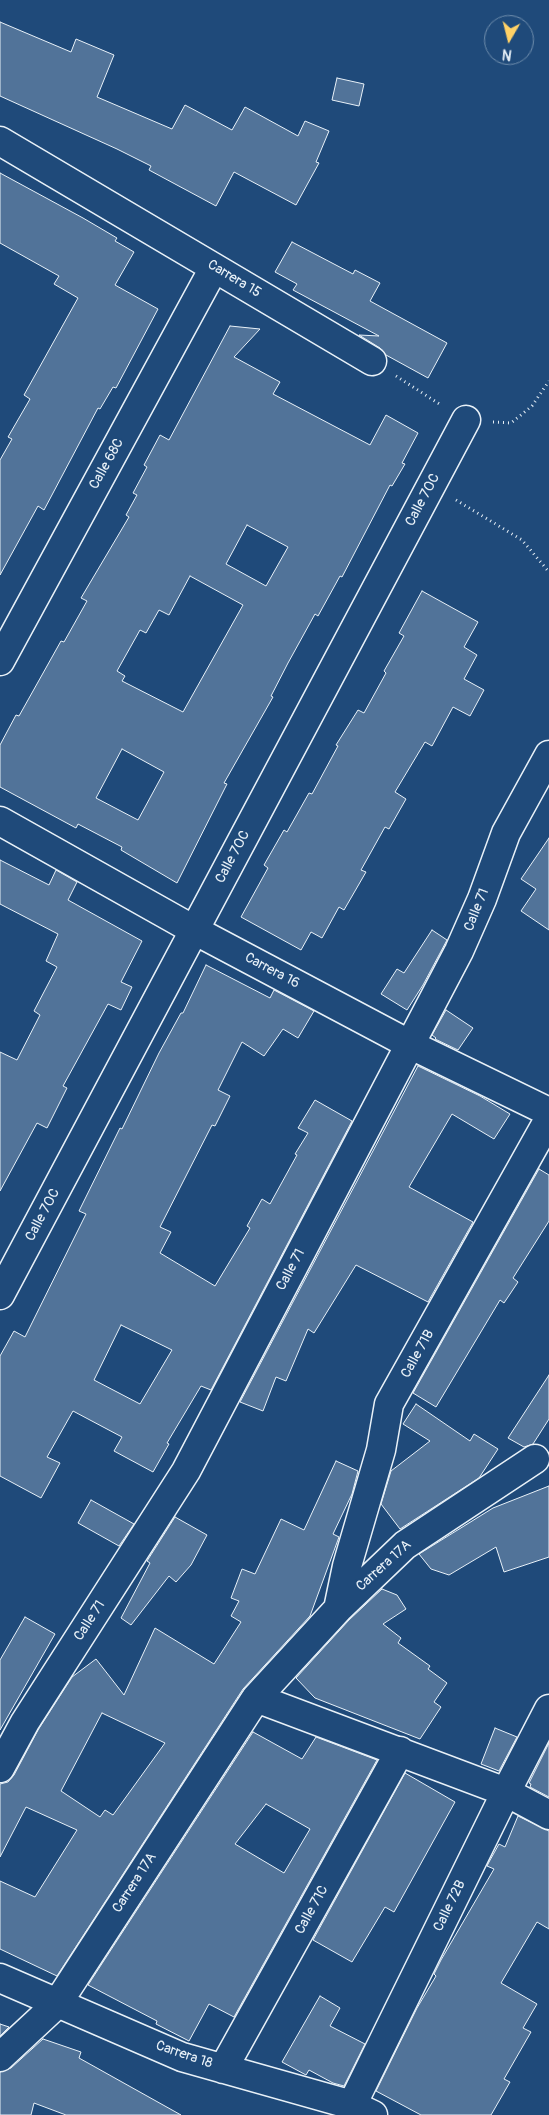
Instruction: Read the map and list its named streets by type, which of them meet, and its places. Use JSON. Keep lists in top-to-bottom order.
{
  "streets": {
    "street": [
      "Carrera 15",
      "Calle 68C",
      "Calle 70C",
      "Calle 71",
      "Carrera 16",
      "Calle 71B",
      "Carrera 17A",
      "Calle 72B",
      "Calle 71C",
      "Carrera 18"
    ]
  },
  "crossings": [
    ["Carrera 15", "Calle 68C"],
    ["Calle 70C", "Carrera 16"],
    ["Calle 71", "Carrera 16"],
    ["Calle 71B", "Carrera 17A"],
    ["Carrera 17A", "Carrera 18"],
    ["Calle 72B", "Carrera 18"],
    ["Calle 71C", "Carrera 18"]
  ],
  "north": "bottom"
}
